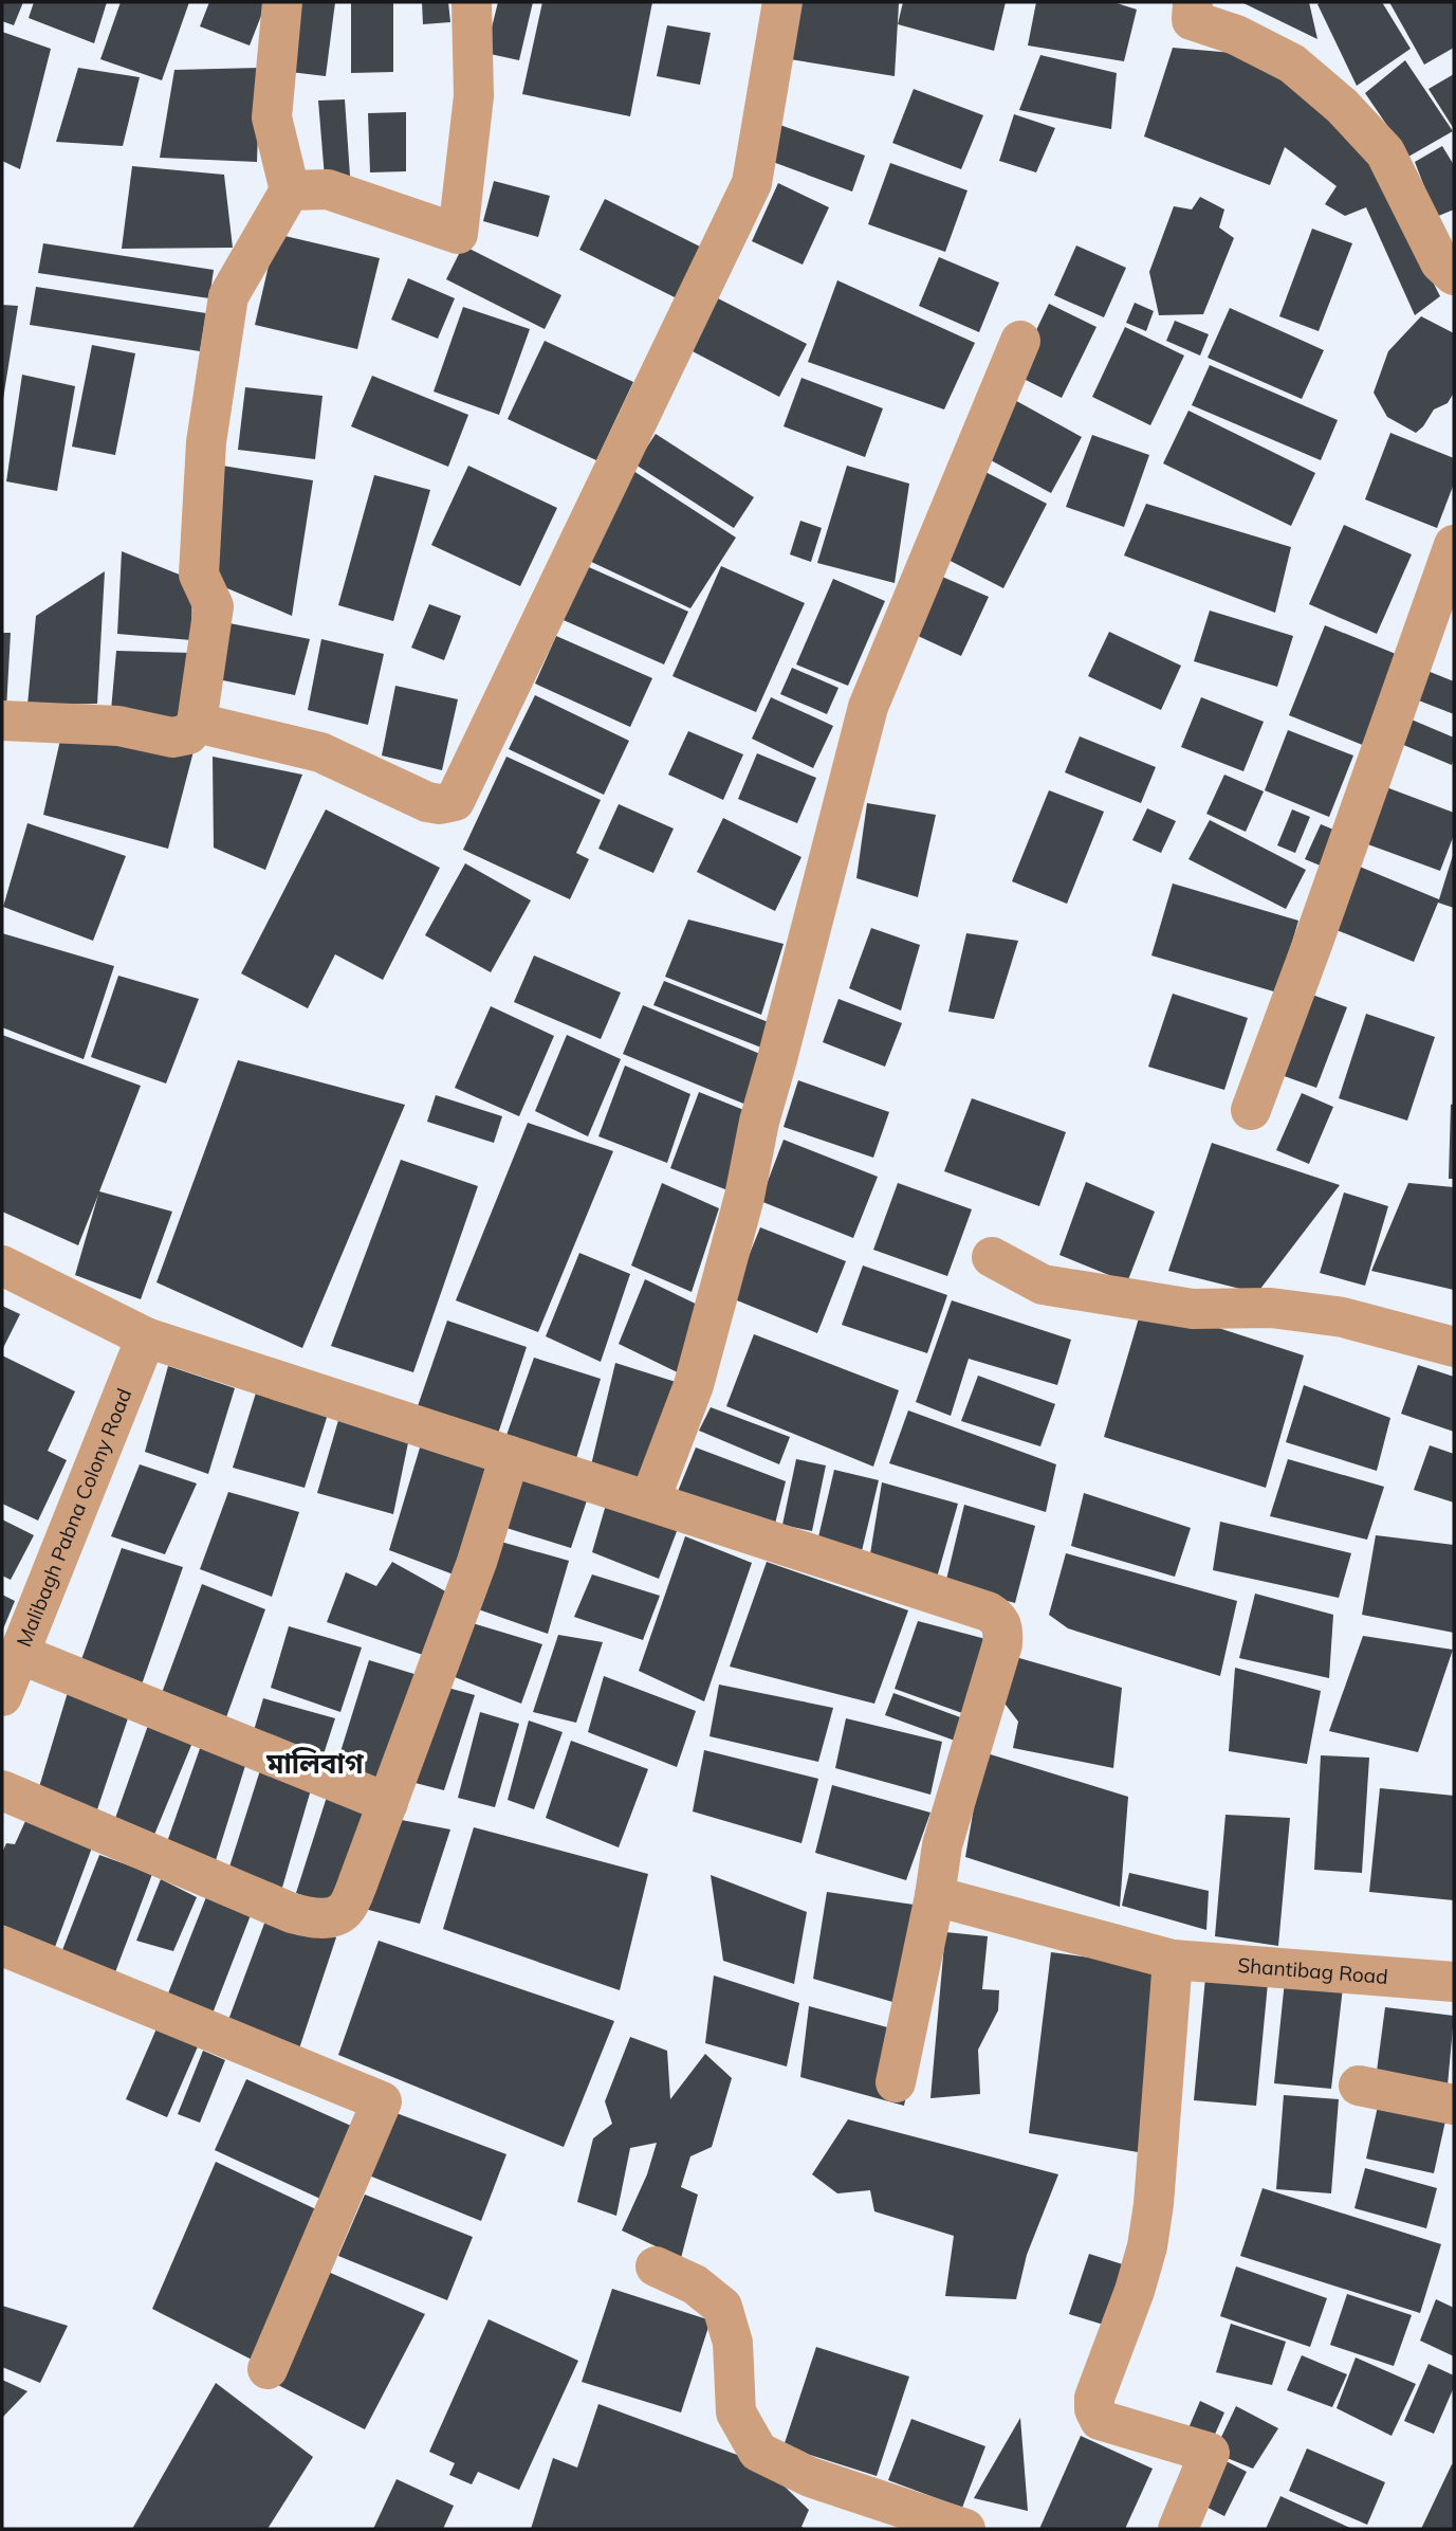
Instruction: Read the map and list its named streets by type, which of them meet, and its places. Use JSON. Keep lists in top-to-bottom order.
{
  "streets": {
    "street": ["Malibagh Pabna Colony Road", "Shantibag Road"]
  },
  "districts": ["মালিবাগ"]
}
